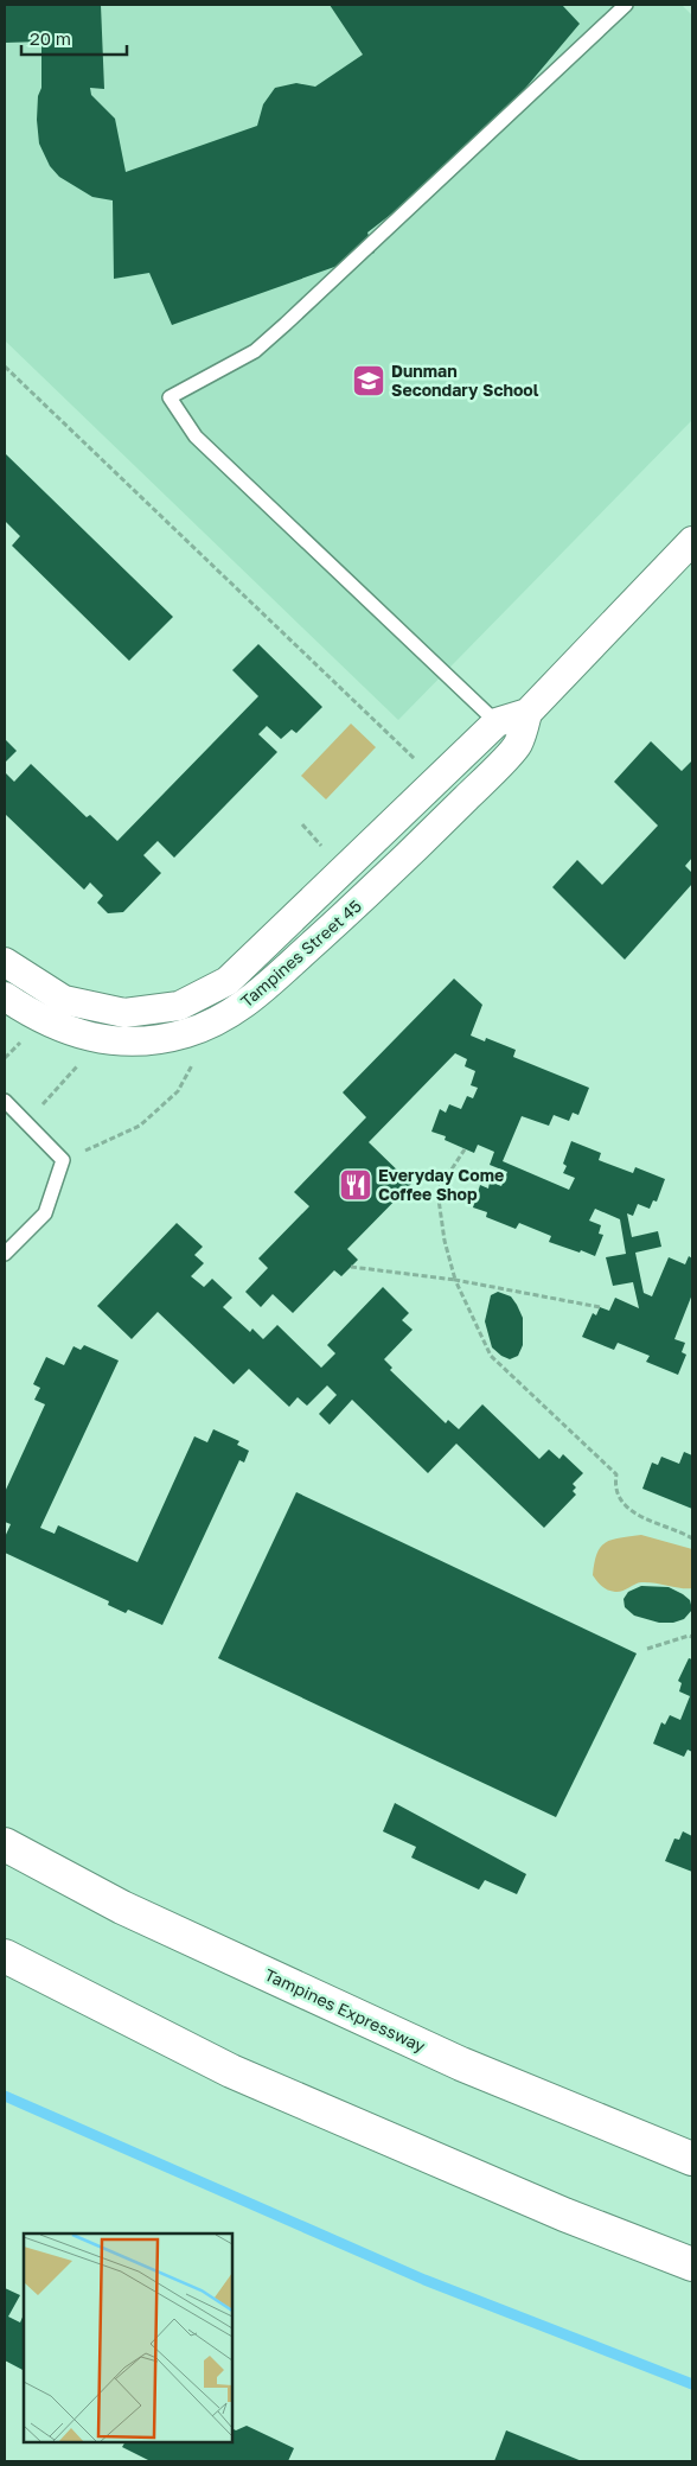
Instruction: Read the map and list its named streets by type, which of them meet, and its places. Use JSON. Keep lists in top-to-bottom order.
{
  "streets": {
    "highway": ["Tampines Expressway"],
    "street": ["Tampines Street 45"]
  },
  "places": {
    "school or university": ["Dunman Secondary School"],
    "restaurant": ["Everyday Come Coffee Shop"]
  },
  "scale_bar": "20 m"
}
